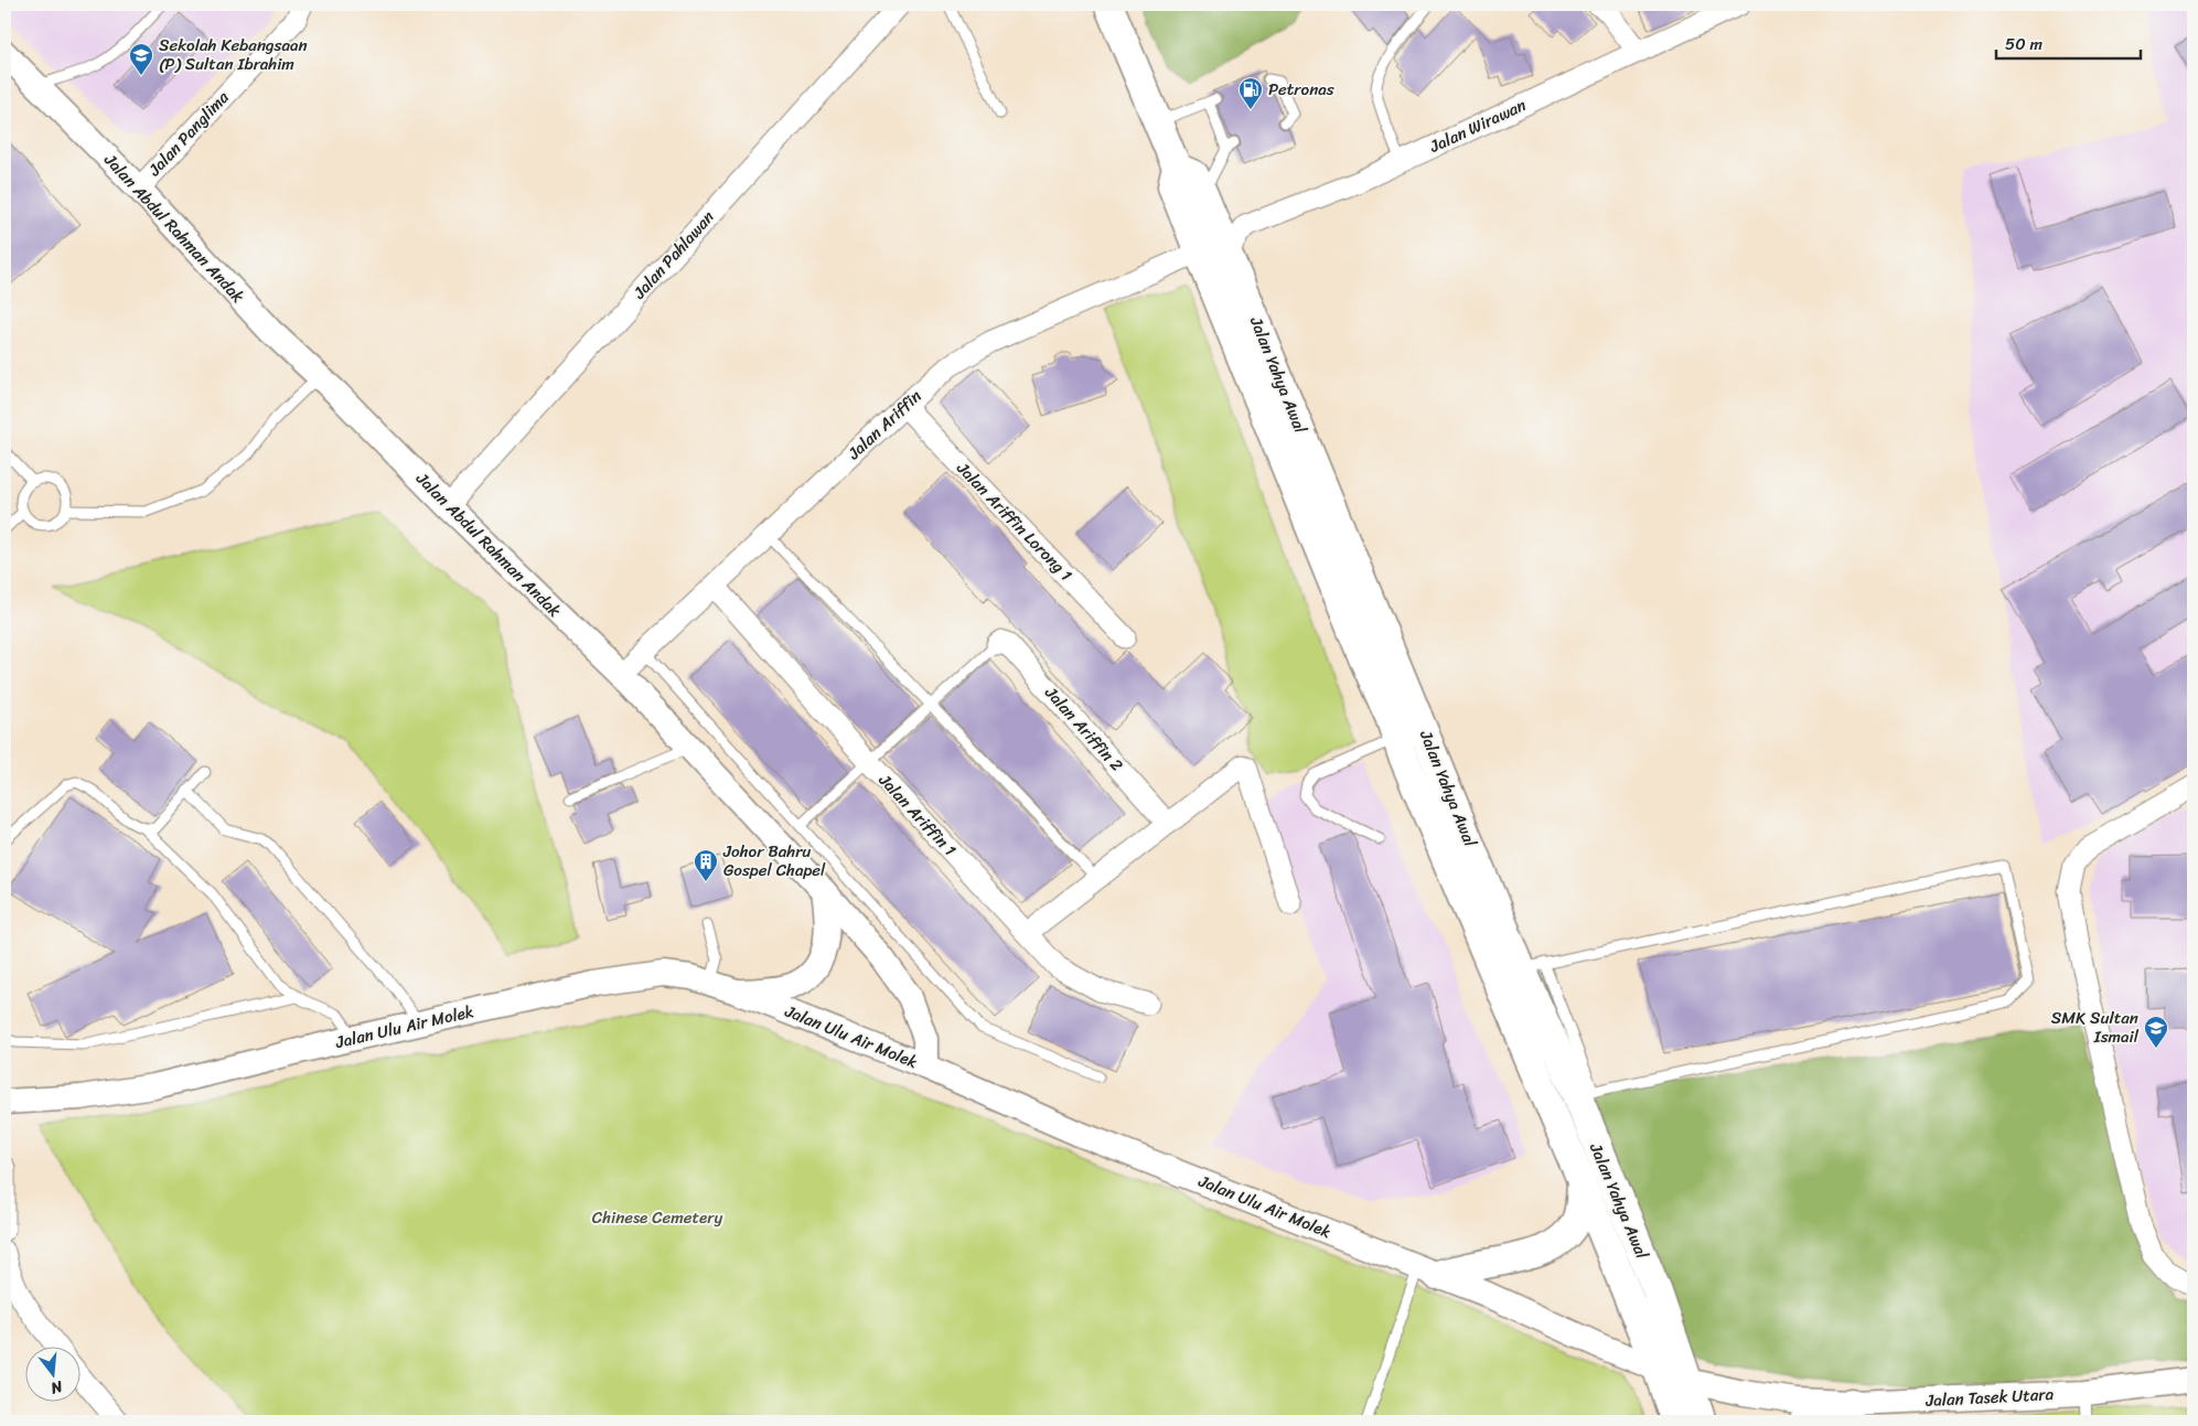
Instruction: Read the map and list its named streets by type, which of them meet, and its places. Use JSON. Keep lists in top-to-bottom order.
{
  "streets": {
    "main road": ["Jalan Yahya Awal"],
    "street": [
      "Jalan Wirawan",
      "Jalan Panglima",
      "Jalan Abdul Rahman Andak",
      "Jalan Pahlawan",
      "Jalan Ariffin",
      "Jalan Ariffin Lorong 1",
      "Jalan Ariffin 2",
      "Jalan Ariffin 1",
      "Jalan Ulu Air Molek",
      "Jalan Tasek Utara"
    ]
  },
  "crossings": [
    ["Jalan Panglima", "Jalan Abdul Rahman Andak"],
    ["Jalan Abdul Rahman Andak", "Jalan Pahlawan"],
    ["Jalan Abdul Rahman Andak", "Jalan Ariffin"],
    ["Jalan Abdul Rahman Andak", "Jalan Ulu Air Molek"],
    ["Jalan Yahya Awal", "Jalan Ariffin"],
    ["Jalan Yahya Awal", "Jalan Ulu Air Molek"],
    ["Jalan Yahya Awal", "Jalan Tasek Utara"],
    ["Jalan Ariffin", "Jalan Ariffin Lorong 1"],
    ["Jalan Ariffin", "Jalan Ariffin 1"],
    ["Jalan Ulu Air Molek", "Jalan Tasek Utara"]
  ],
  "parks": ["Chinese Cemetery"],
  "places": {
    "school or university": ["Sekolah Kebangsaan (P) Sultan Ibrahim", "SMK Sultan Ismail"],
    "fuel station": ["Petronas"],
    "building": ["Johor Bahru Gospel Chapel"]
  },
  "scale_bar": "50 m",
  "north": "bottom"
}
